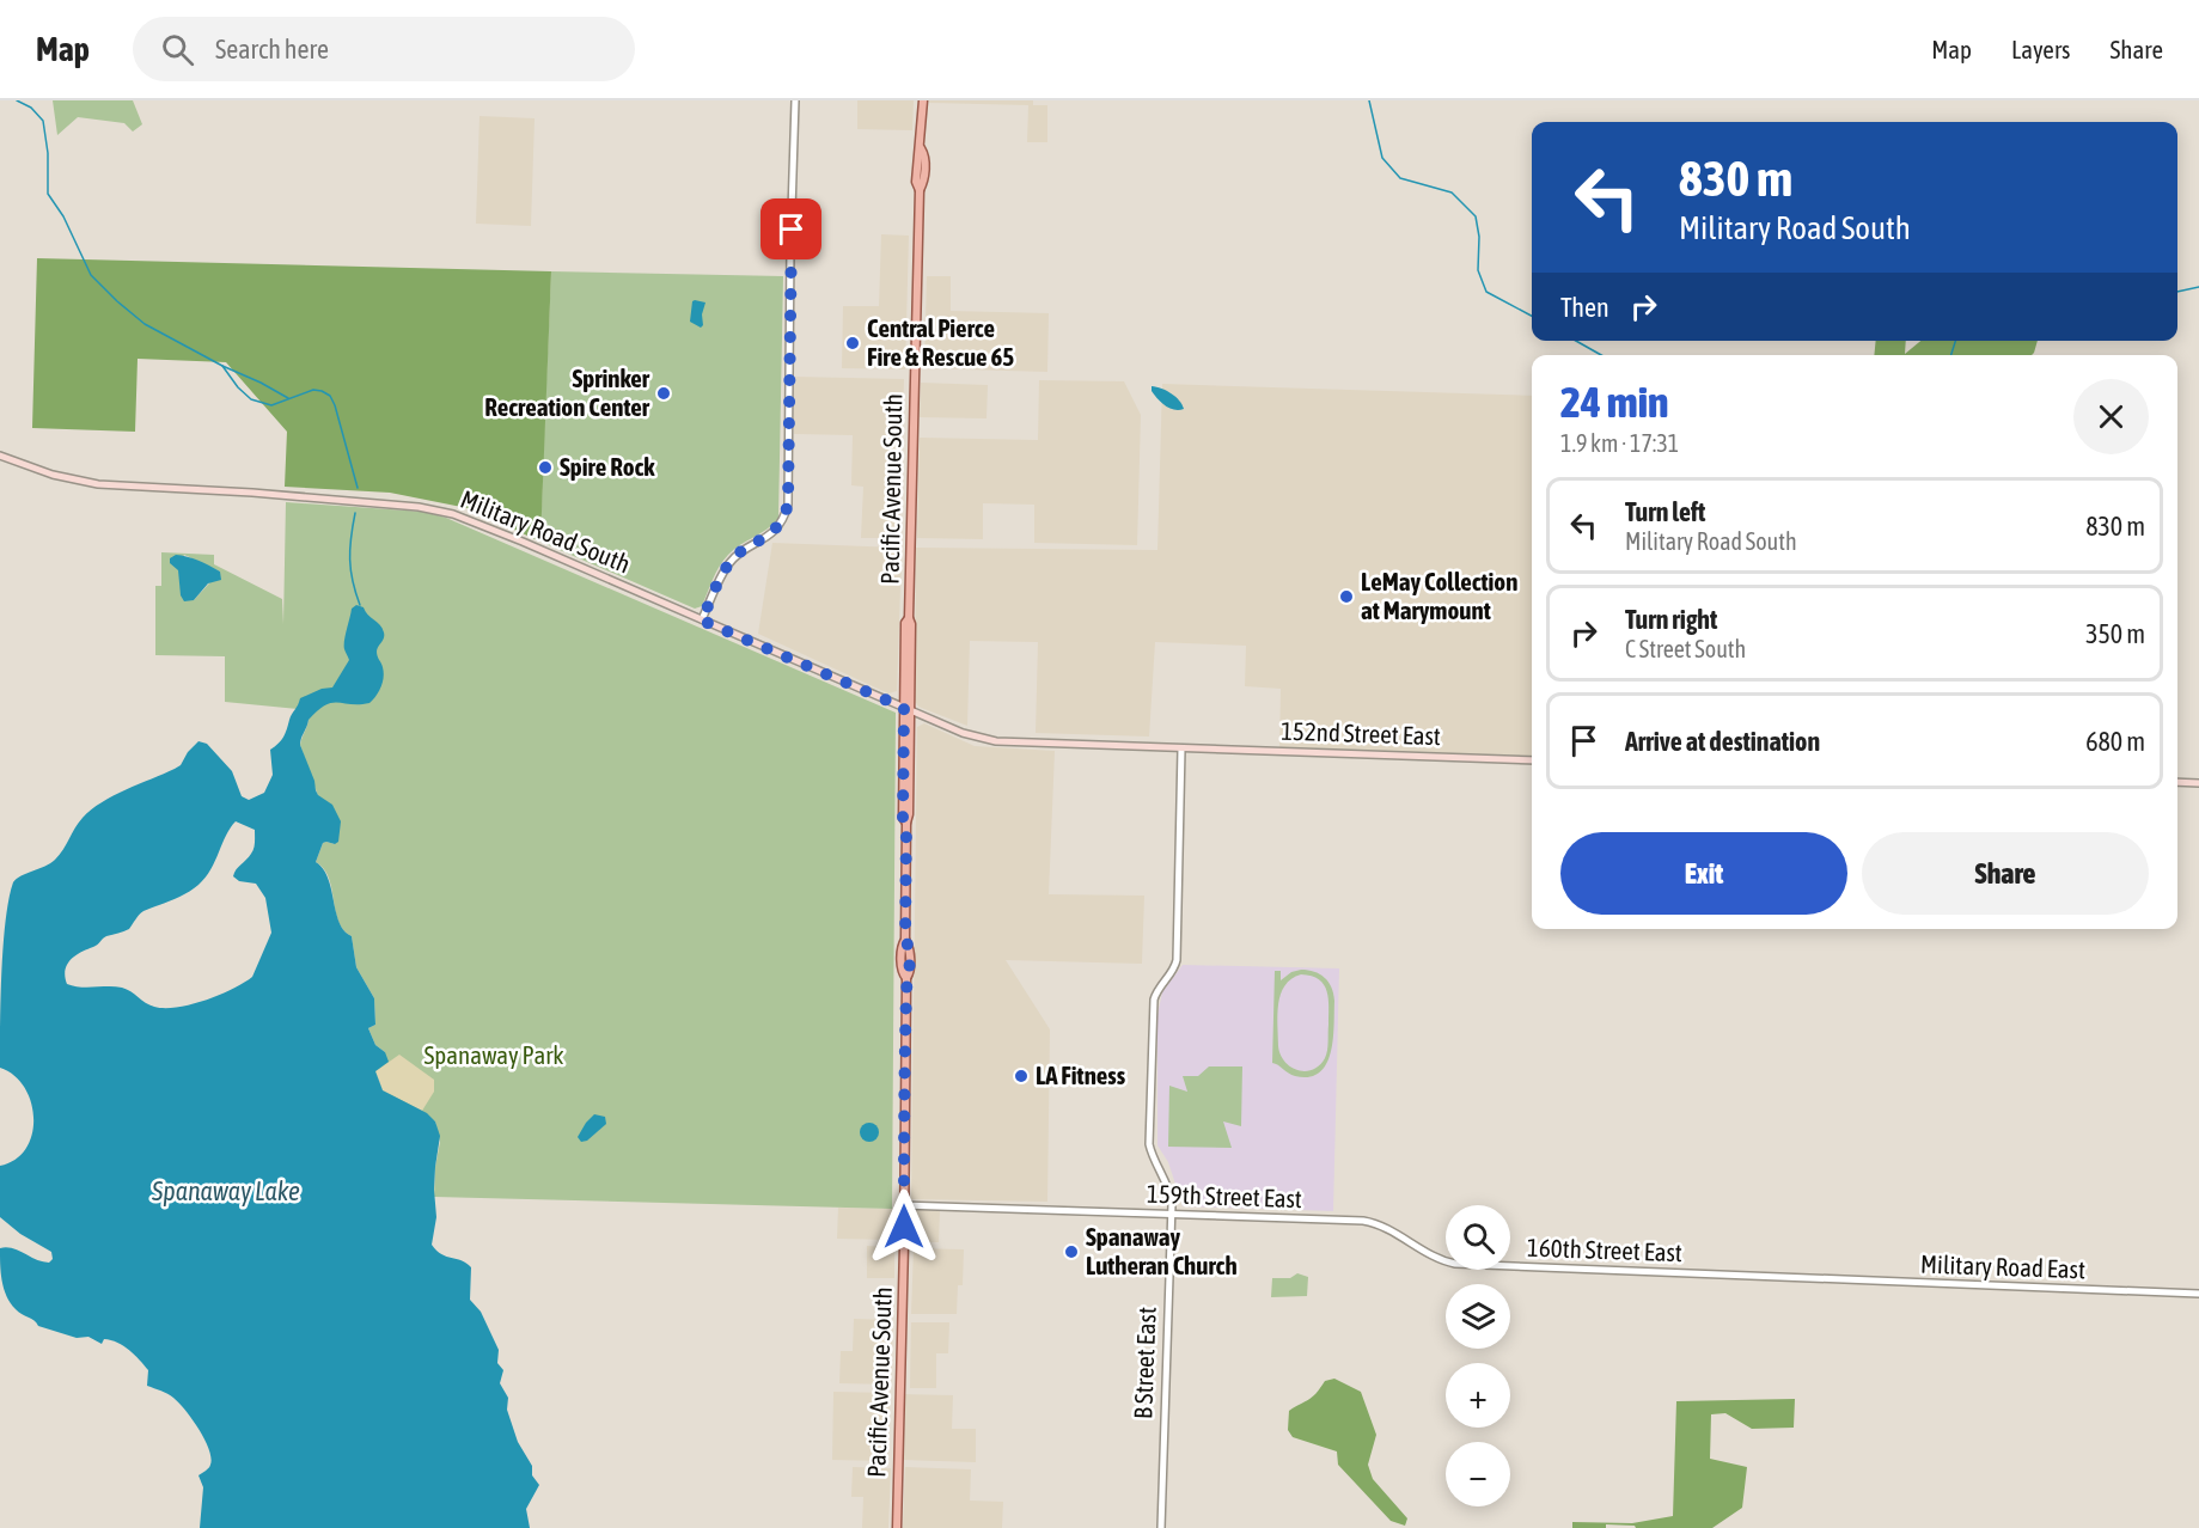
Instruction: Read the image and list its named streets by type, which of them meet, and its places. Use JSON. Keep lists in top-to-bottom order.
{
  "streets": {
    "main road": ["Pacific Avenue South", "Military Road South", "152nd Street East"],
    "street": [
      "159th Street East",
      "160th Street East",
      "Military Road East",
      "B Street East"
    ]
  },
  "crossings": [
    ["Pacific Avenue South", "Military Road South"],
    ["Pacific Avenue South", "159th Street East"],
    ["Military Road South", "152nd Street East"],
    ["Military Road South", "B Street East"],
    ["152nd Street East", "B Street East"],
    ["159th Street East", "160th Street East"],
    ["159th Street East", "B Street East"],
    ["160th Street East", "Military Road East"]
  ],
  "water": ["Spanaway Lake"],
  "parks": ["Spanaway Park"],
  "places": [
    "Central Pierce Fire & Rescue 65",
    "Sprinker Recreation Center",
    "Spire Rock",
    "LeMay Collection at Marymount",
    "LA Fitness",
    "Spanaway Lutheran Church"
  ],
  "page": {
    "header": "Map",
    "search": "Search here",
    "nav": ["Map", "Layers", "Share"],
    "turn": ["830 m", "Military Road South"],
    "then": "Then",
    "heading": ["24 min", "1.9 km · 17:31"],
    "list": [
      {
        "name": "Turn left",
        "note": "Military Road South",
        "value": "830 m"
      },
      {
        "name": "Turn right",
        "note": "C Street South",
        "value": "350 m"
      },
      {
        "name": "Arrive at destination",
        "value": "680 m"
      }
    ],
    "buttons": ["Exit", "Share"],
    "map_buttons": ["+", "−"]
  }
}
